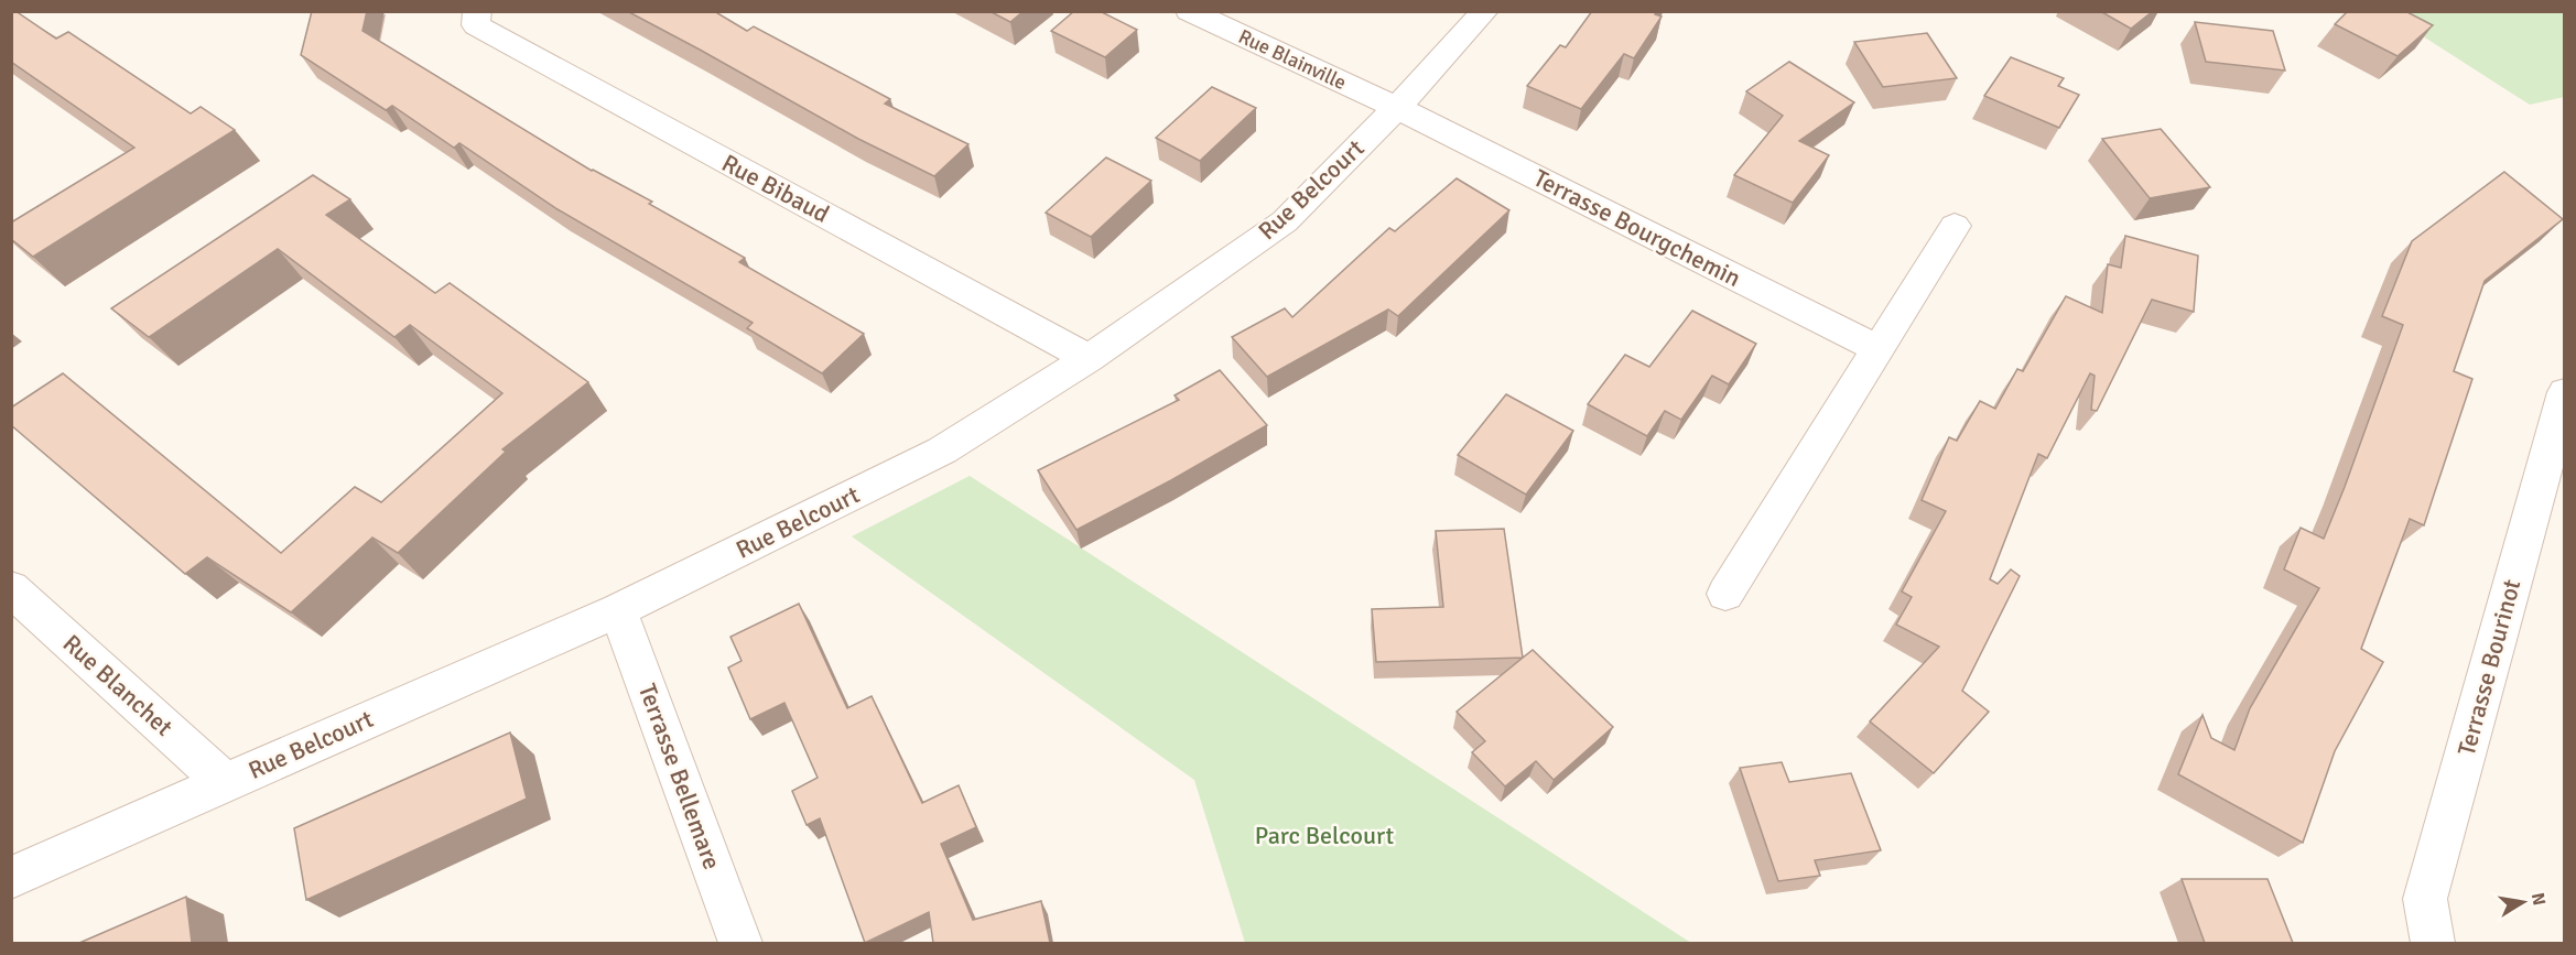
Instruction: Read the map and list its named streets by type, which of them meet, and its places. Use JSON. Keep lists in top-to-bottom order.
{
  "streets": {
    "street": [
      "Rue Blainville",
      "Rue Bibaud",
      "Rue Belcourt",
      "Terrasse Bourgchemin",
      "Terrasse Bourinot",
      "Rue Blanchet",
      "Terrasse Bellemare"
    ]
  },
  "crossings": [
    ["Rue Blainville", "Rue Belcourt"],
    ["Rue Blainville", "Terrasse Bourgchemin"],
    ["Rue Bibaud", "Rue Belcourt"],
    ["Rue Belcourt", "Terrasse Bourgchemin"],
    ["Rue Belcourt", "Rue Blanchet"],
    ["Rue Belcourt", "Terrasse Bellemare"]
  ],
  "parks": ["Parc Belcourt"],
  "north": "right"
}
